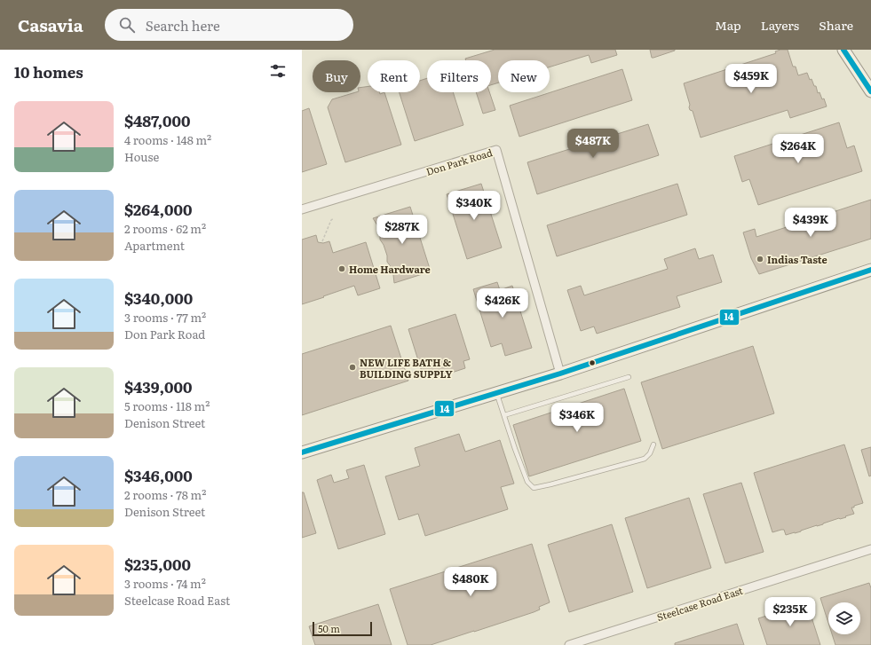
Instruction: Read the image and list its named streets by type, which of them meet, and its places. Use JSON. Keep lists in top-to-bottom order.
{
  "streets": {
    "street": ["Don Park Road", "Steelcase Road East"]
  },
  "places": ["Indias Taste", "Home Hardware", "NEW LIFE BATH & BUILDING SUPPLY"],
  "lines": ["transit line 14"],
  "scale_bar": "50 m",
  "page": {
    "header": "Casavia",
    "search": "Search here",
    "nav": ["Map", "Layers", "Share"],
    "heading": "10 homes",
    "chip": [
      "Buy",
      "Rent",
      "Filters",
      "New"
    ],
    "price": [
      "$459K",
      "$487K",
      "$264K",
      "$340K",
      "$439K",
      "$287K",
      "$426K",
      "$346K",
      "$480K",
      "$235K"
    ],
    "list": [
      {
        "name": "$487,000",
        "note": "4 rooms · 148 m² · House"
      },
      {
        "name": "$264,000",
        "note": "2 rooms · 62 m² · Apartment"
      },
      {
        "name": "$340,000",
        "note": "3 rooms · 77 m² · Don Park Road"
      },
      {
        "name": "$439,000",
        "note": "5 rooms · 118 m² · Denison Street"
      },
      {
        "name": "$346,000",
        "note": "2 rooms · 78 m² · Denison Street"
      },
      {
        "name": "$235,000",
        "note": "3 rooms · 74 m² · Steelcase Road East"
      }
    ],
    "scale": "50 m"
  }
}
